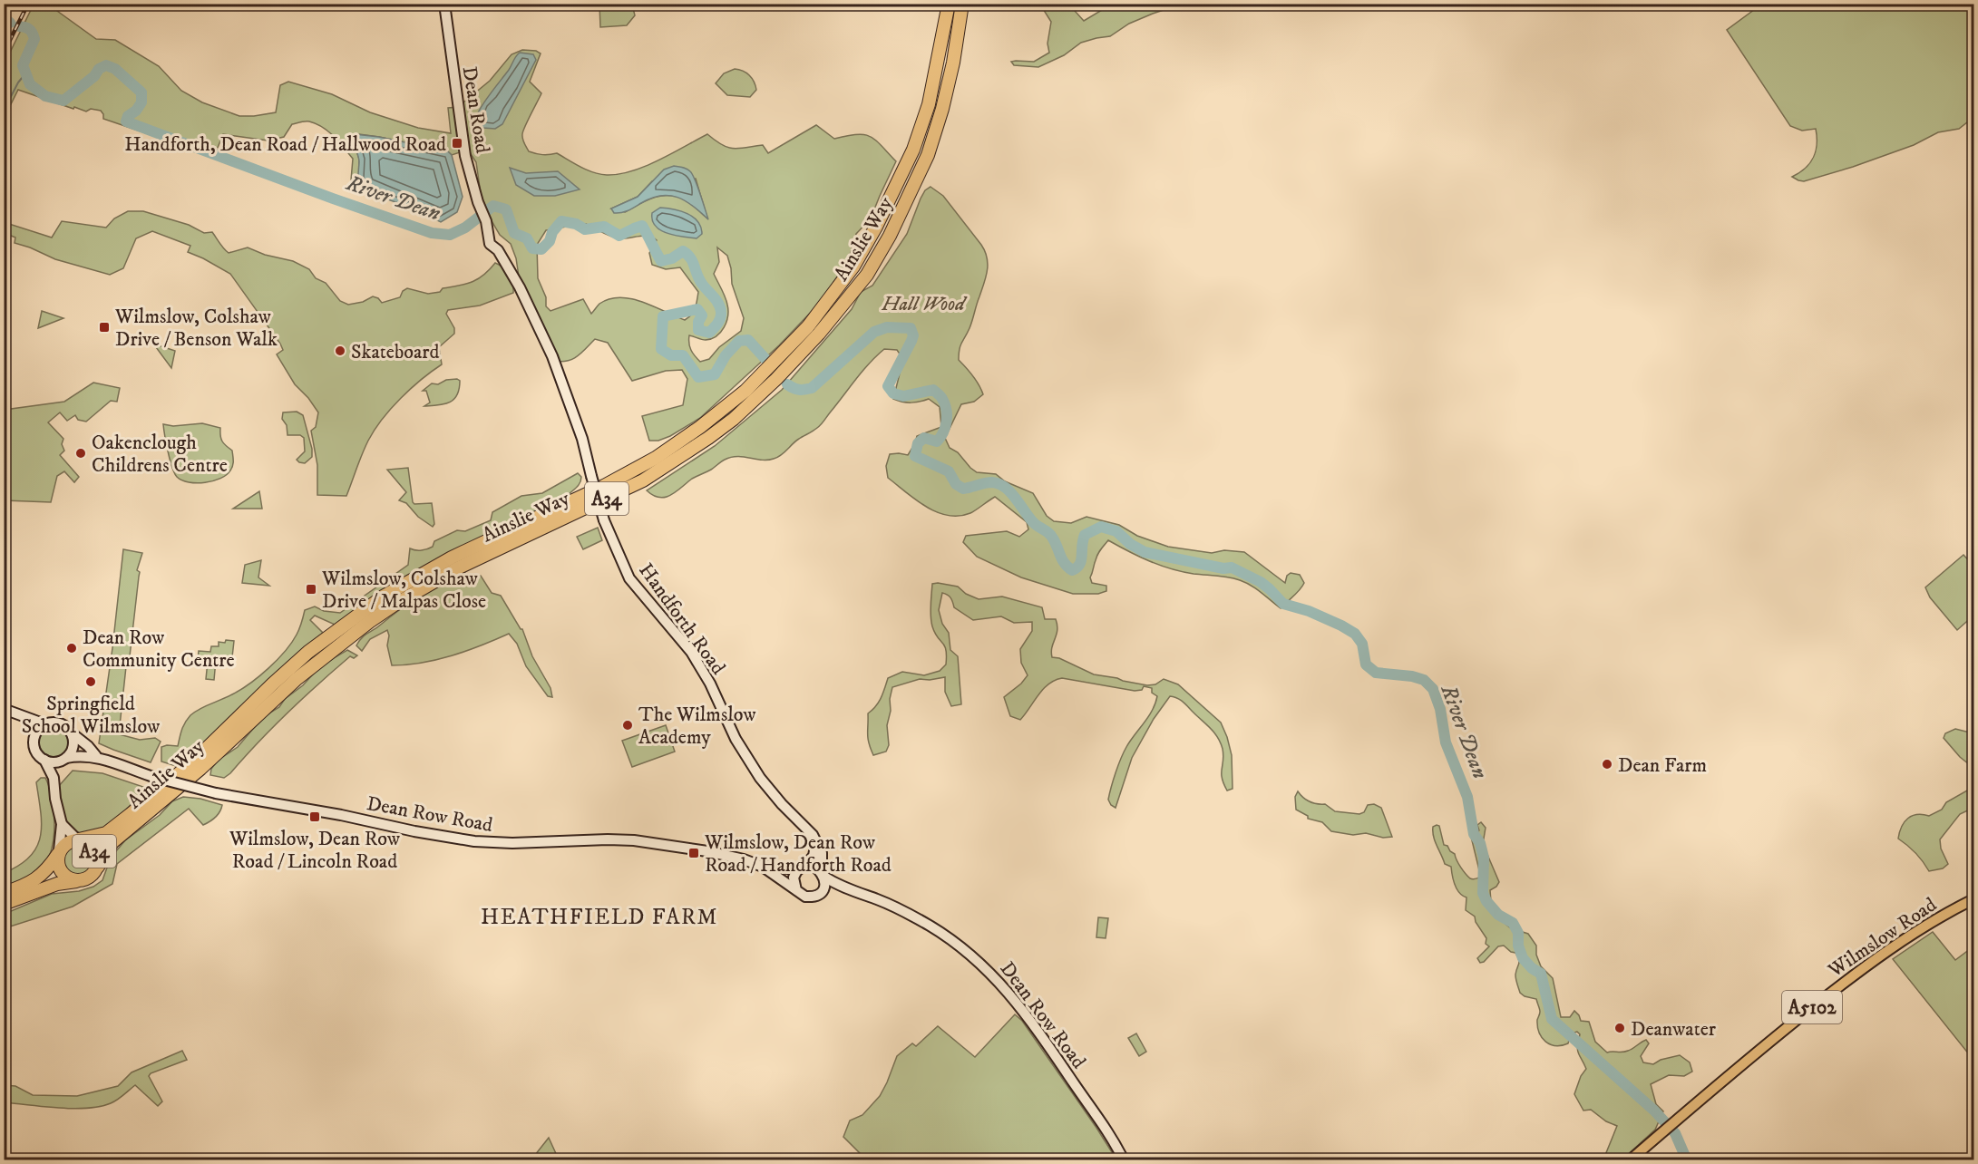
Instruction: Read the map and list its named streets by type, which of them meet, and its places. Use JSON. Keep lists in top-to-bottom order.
{
  "streets": {
    "highway": ["Ainslie Way", "A34"],
    "main road": [
      "Dean Road",
      "Handforth Road",
      "Dean Row Road",
      "Wilmslow Road",
      "A5102"
    ]
  },
  "crossings": [
    ["Dean Road", "Handforth Road"],
    ["Ainslie Way", "A34"],
    ["Handforth Road", "Dean Row Road"]
  ],
  "districts": ["HEATHFIELD FARM"],
  "water": ["River Dean"],
  "parks": ["Hall Wood"],
  "places": {
    "transit": [
      "Handforth, Dean Road / Hallwood Road",
      "Wilmslow, Colshaw Drive / Benson Walk",
      "Wilmslow, Colshaw Drive / Malpas Close",
      "Wilmslow, Dean Row Road / Lincoln Road",
      "Wilmslow, Dean Row Road / Handforth Road"
    ],
    "other": [
      "Skateboard",
      "Oakenclough Childrens Centre",
      "Dean Row Community Centre",
      "Springfield School Wilmslow",
      "The Wilmslow Academy",
      "Dean Farm",
      "Deanwater"
    ]
  }
}
